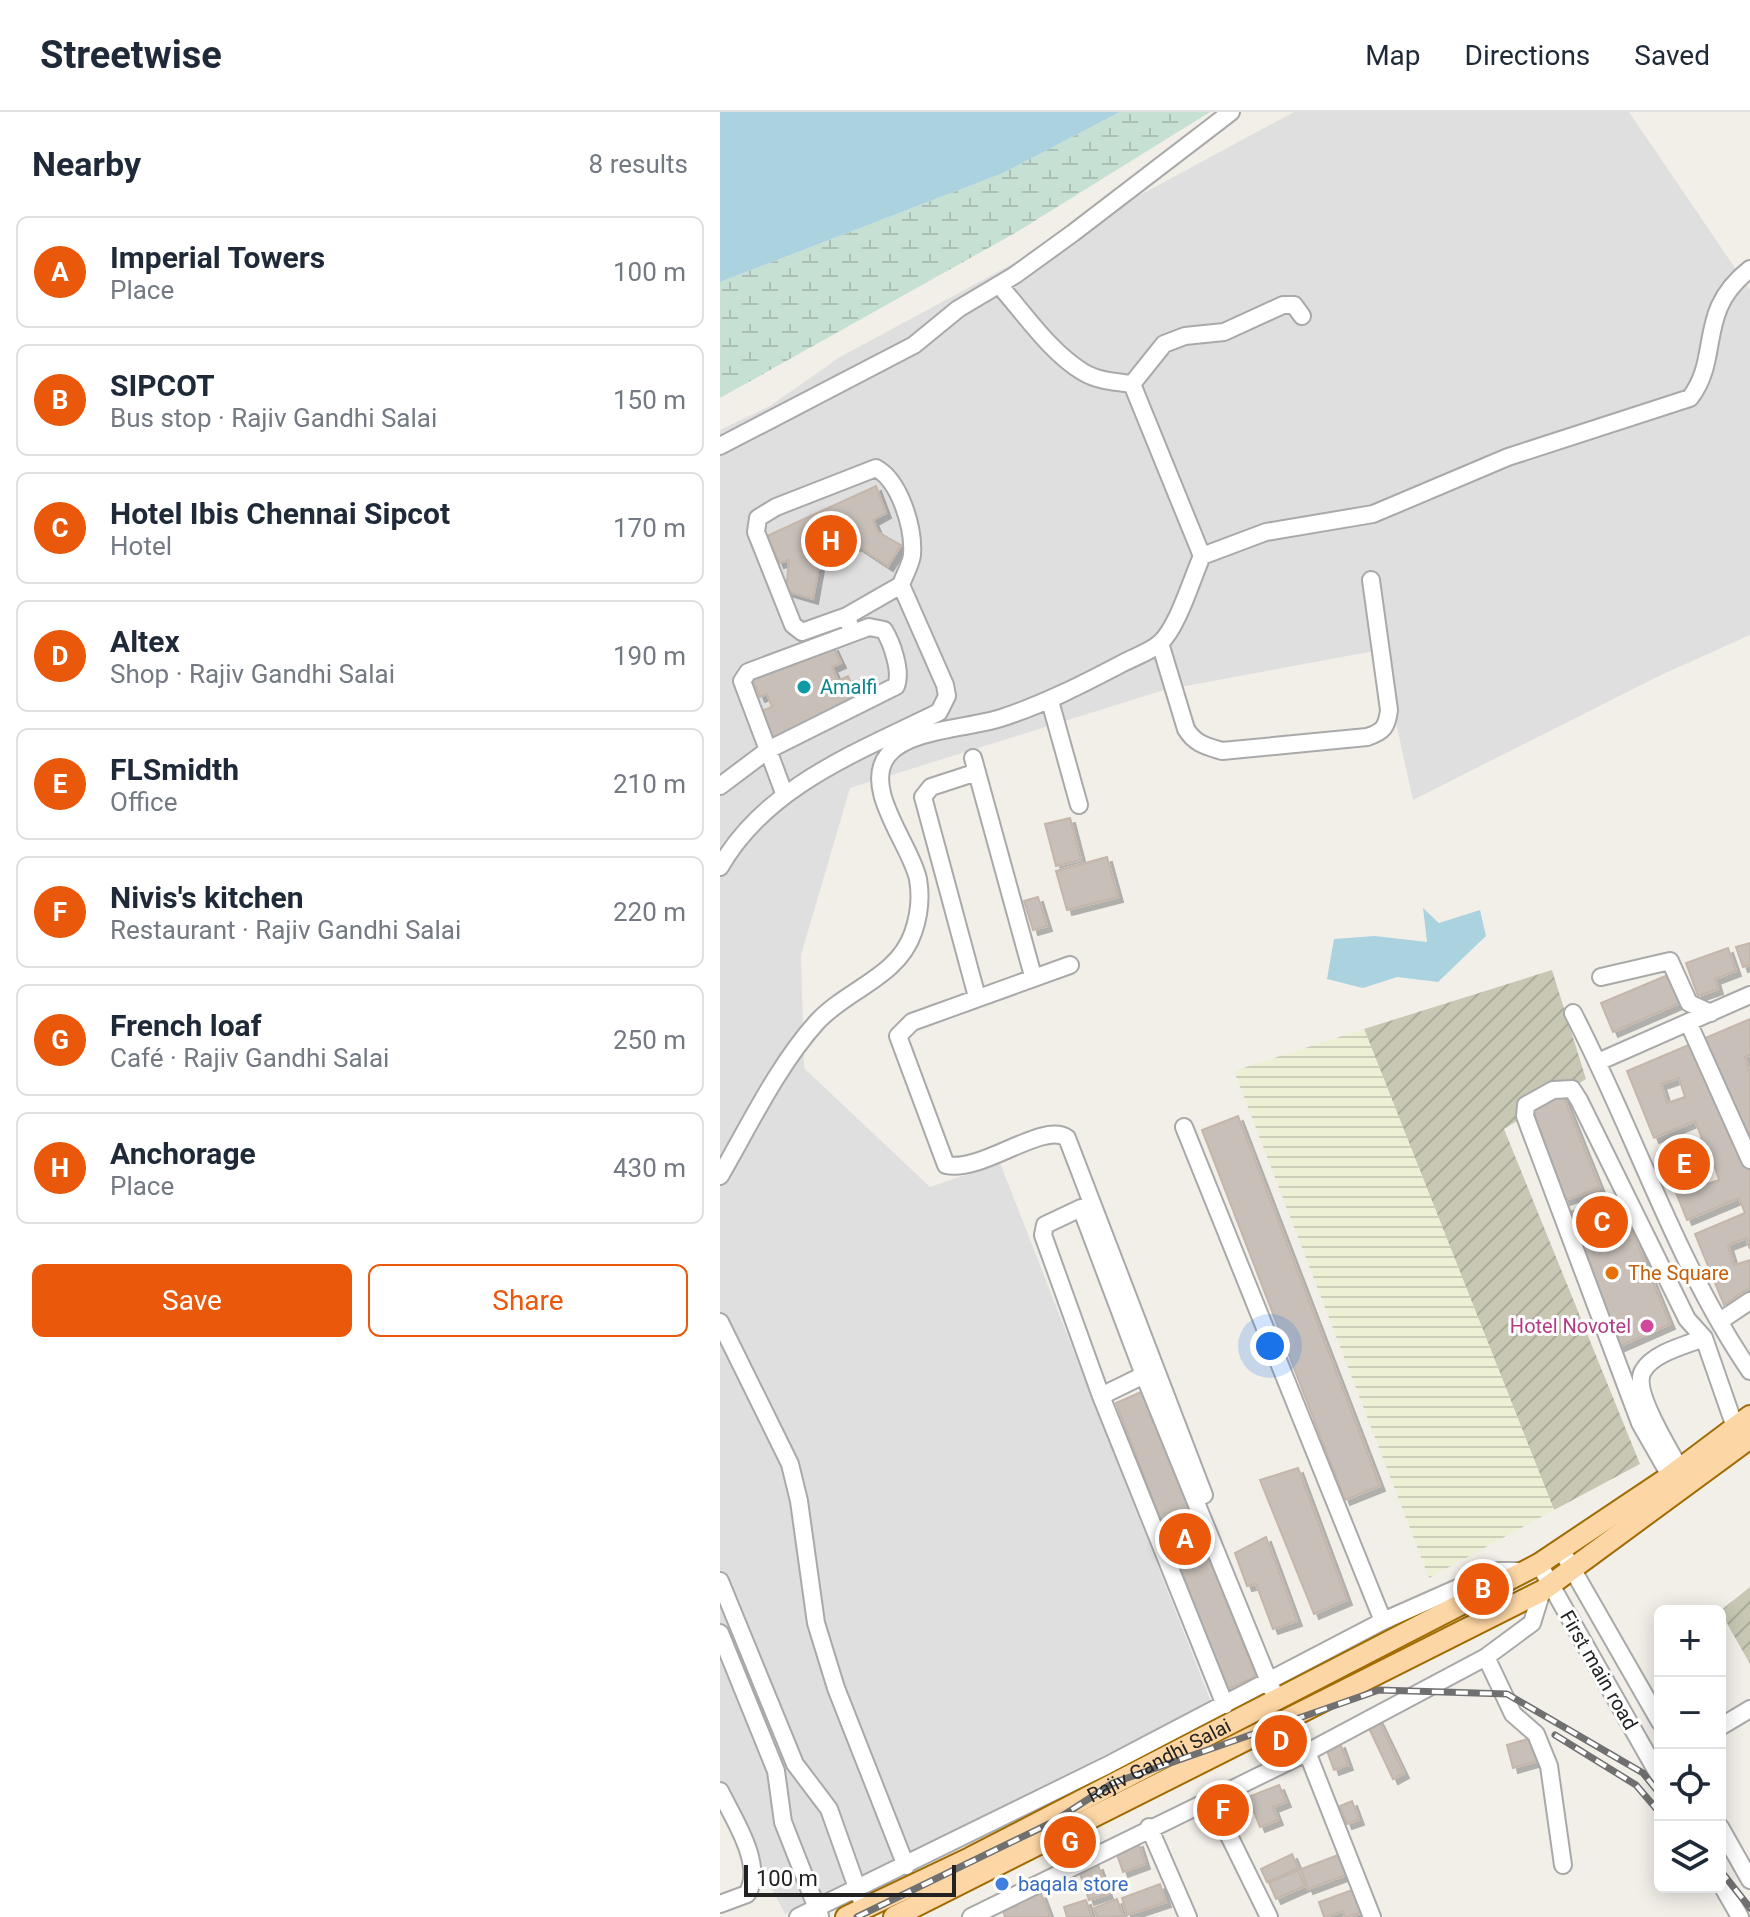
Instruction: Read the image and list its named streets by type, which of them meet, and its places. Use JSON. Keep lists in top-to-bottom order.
{
  "streets": {
    "main road": ["Rajiv Gandhi Salai"],
    "street": ["First main road"]
  },
  "crossings": [
    ["First main road", "Rajiv Gandhi Salai"]
  ],
  "places": [
    "Amalfi",
    "The Square",
    "Hotel Novotel",
    "baqala store"
  ],
  "scale_bar": "100 m",
  "page": {
    "header": "Streetwise",
    "nav": ["Map", "Directions", "Saved"],
    "heading": ["Nearby", "8 results"],
    "list": [
      {
        "mark": "A",
        "name": "Imperial Towers",
        "note": "Place",
        "value": "100 m"
      },
      {
        "mark": "B",
        "name": "SIPCOT",
        "note": "Bus stop · Rajiv Gandhi Salai",
        "value": "150 m"
      },
      {
        "mark": "C",
        "name": "Hotel Ibis Chennai Sipcot",
        "note": "Hotel",
        "value": "170 m"
      },
      {
        "mark": "D",
        "name": "Altex",
        "note": "Shop · Rajiv Gandhi Salai",
        "value": "190 m"
      },
      {
        "mark": "E",
        "name": "FLSmidth",
        "note": "Office",
        "value": "210 m"
      },
      {
        "mark": "F",
        "name": "Nivis's kitchen",
        "note": "Restaurant · Rajiv Gandhi Salai",
        "value": "220 m"
      },
      {
        "mark": "G",
        "name": "French loaf",
        "note": "Café · Rajiv Gandhi Salai",
        "value": "250 m"
      },
      {
        "mark": "H",
        "name": "Anchorage",
        "note": "Place",
        "value": "430 m"
      }
    ],
    "pins": [
      "H",
      "E",
      "C",
      "A",
      "B",
      "D",
      "F",
      "G"
    ],
    "buttons": ["Save", "Share"],
    "map_buttons": ["+", "−"],
    "scale": "100 m"
  }
}
